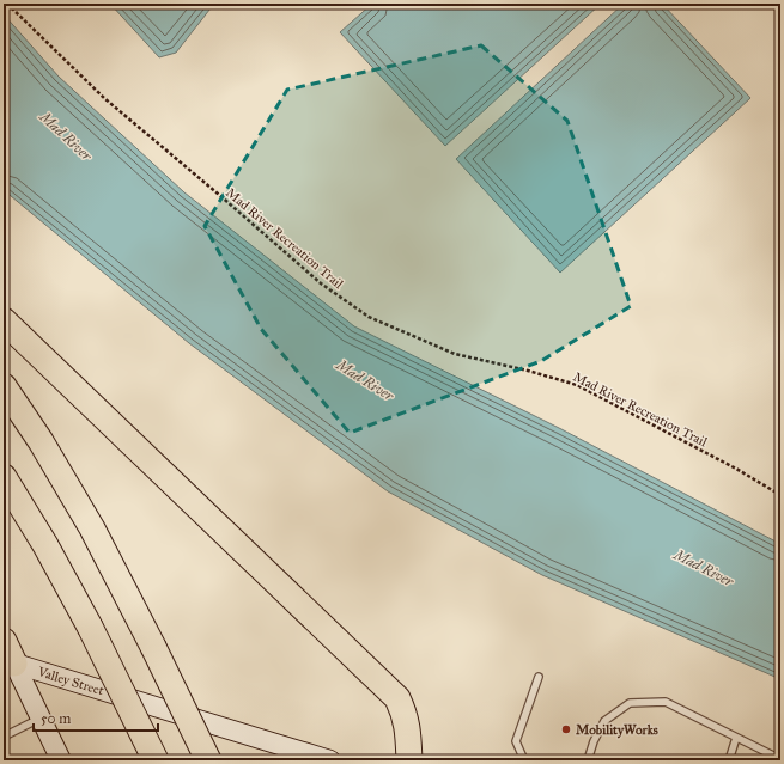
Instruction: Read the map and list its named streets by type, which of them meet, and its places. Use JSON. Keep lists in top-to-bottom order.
{
  "streets": {
    "main road": ["Valley Street"],
    "path": ["Mad River Recreation Trail"]
  },
  "water": ["Mad River"],
  "places": ["MobilityWorks"],
  "scale_bar": "50 m"
}
